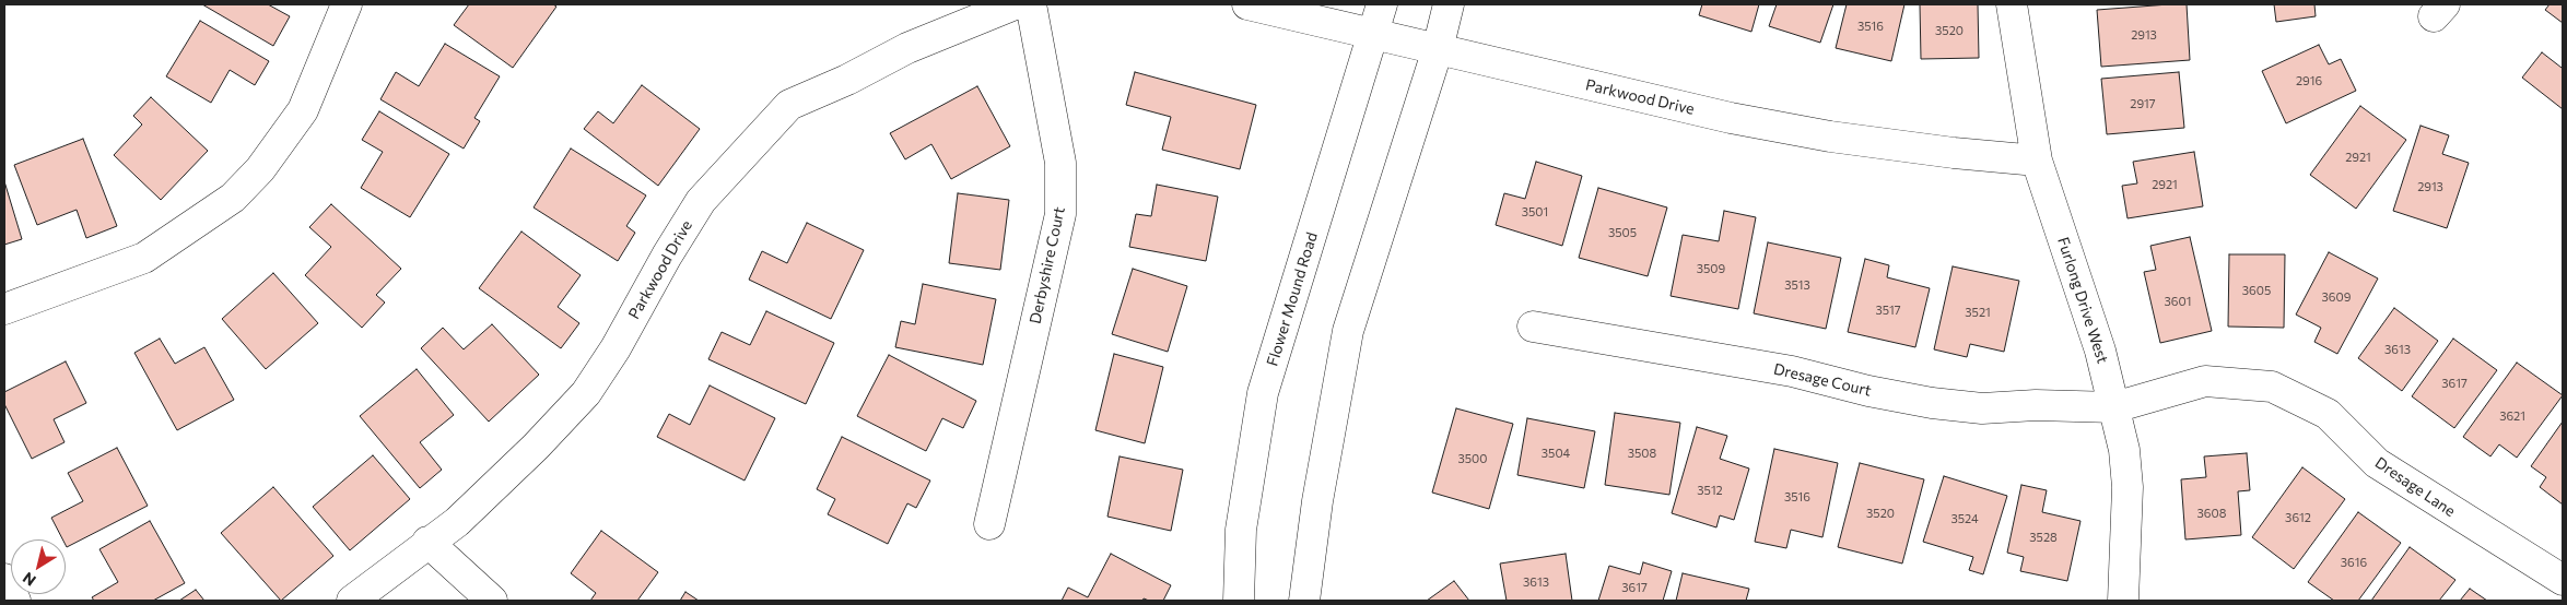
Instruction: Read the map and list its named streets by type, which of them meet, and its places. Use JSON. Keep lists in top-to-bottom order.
{
  "streets": {
    "street": [
      "Parkwood Drive",
      "Derbyshire Court",
      "Flower Mound Road",
      "Furlong Drive West",
      "Dresage Court",
      "Dresage Lane"
    ]
  },
  "crossings": [
    ["Parkwood Drive", "Flower Mound Road"],
    ["Parkwood Drive", "Furlong Drive West"],
    ["Furlong Drive West", "Dresage Court"],
    ["Furlong Drive West", "Dresage Lane"],
    ["Dresage Court", "Dresage Lane"]
  ],
  "house_numbers": [
    "3516",
    "3520",
    "2913",
    "2916",
    "2917",
    "2921",
    "2921",
    "2913",
    "3501",
    "3505",
    "3509",
    "3513",
    "3605",
    "3609",
    "3601",
    "3517",
    "3521",
    "3613",
    "3617",
    "3621",
    "3504",
    "3508",
    "3500",
    "3512",
    "3516",
    "3520",
    "3608",
    "3612",
    "3524",
    "3528",
    "3616",
    "3613",
    "3617"
  ],
  "north": "bottom left"
}
